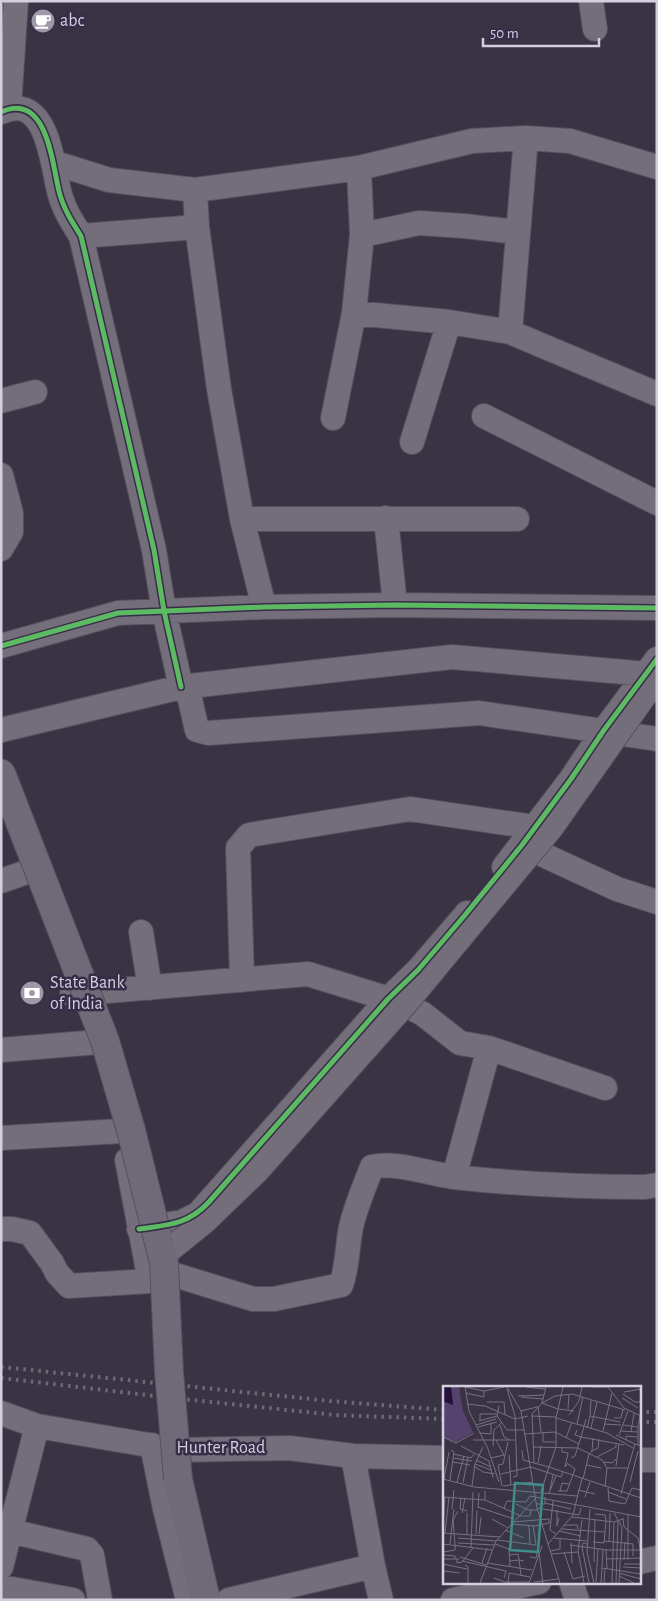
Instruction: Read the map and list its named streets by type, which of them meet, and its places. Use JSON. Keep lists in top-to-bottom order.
{
  "streets": {
    "street": ["Hunter Road"]
  },
  "places": {
    "cafe": ["abc"],
    "bank": ["State Bank of India"]
  },
  "scale_bar": "50 m"
}
